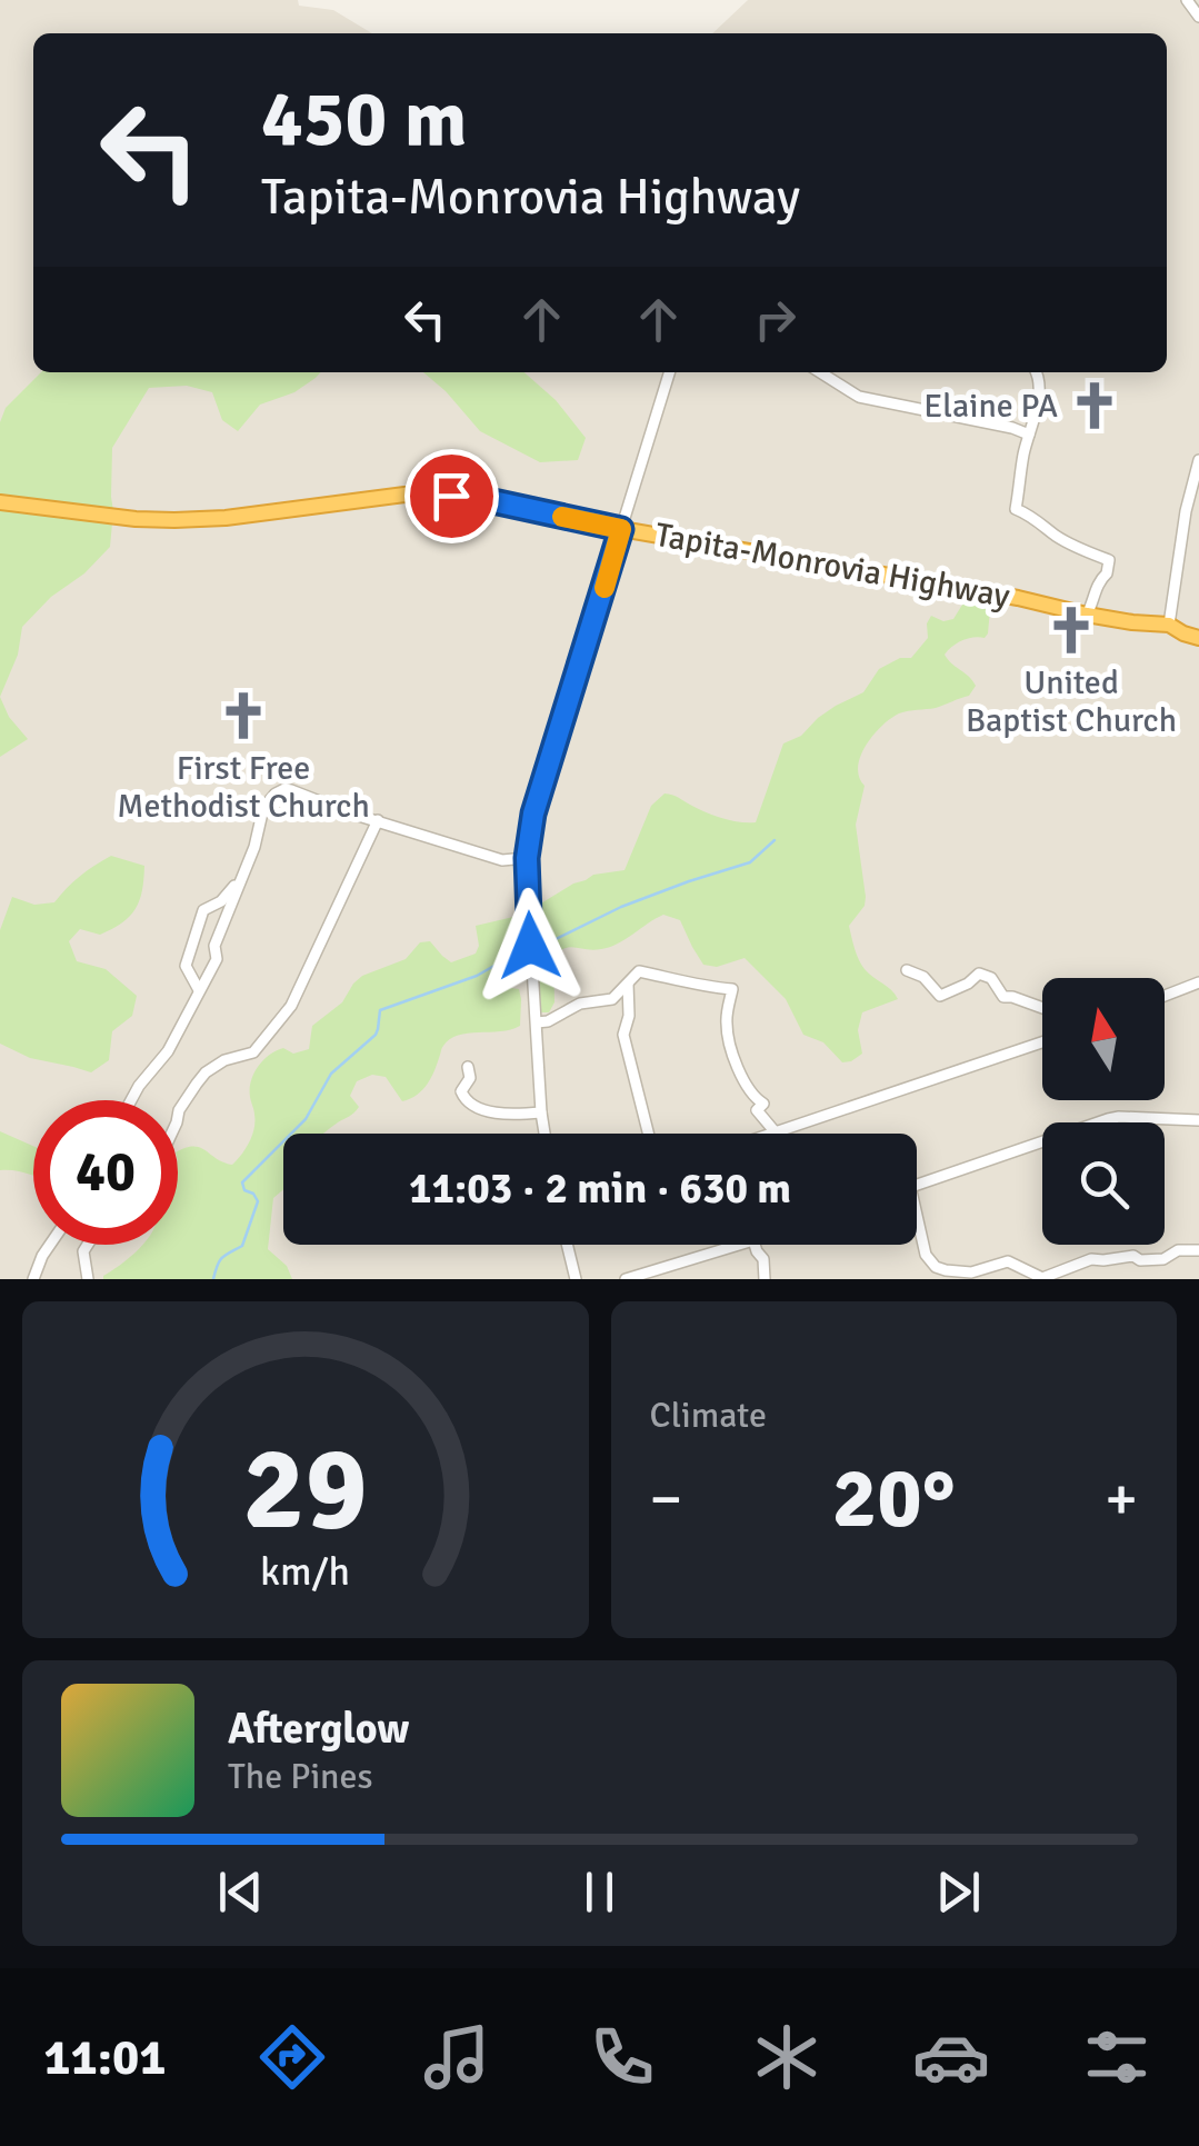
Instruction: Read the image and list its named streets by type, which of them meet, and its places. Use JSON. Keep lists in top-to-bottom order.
{
  "streets": {
    "highway": ["Tapita-Monrovia Highway"]
  },
  "places": {
    "church": ["Elaine PA", "United Baptist Church", "First Free Methodist Church"]
  },
  "north": "top",
  "page": {
    "turn": ["450 m", "Tapita-Monrovia Highway"],
    "limit": "40",
    "trip": "11:03 · 2 min · 630 m",
    "tile": "Climate",
    "heat": ["−", "20°", "+"],
    "song": ["Afterglow", "The Pines"],
    "tabs": "11:01",
    "gauge": ["29", "km/h"]
  }
}
